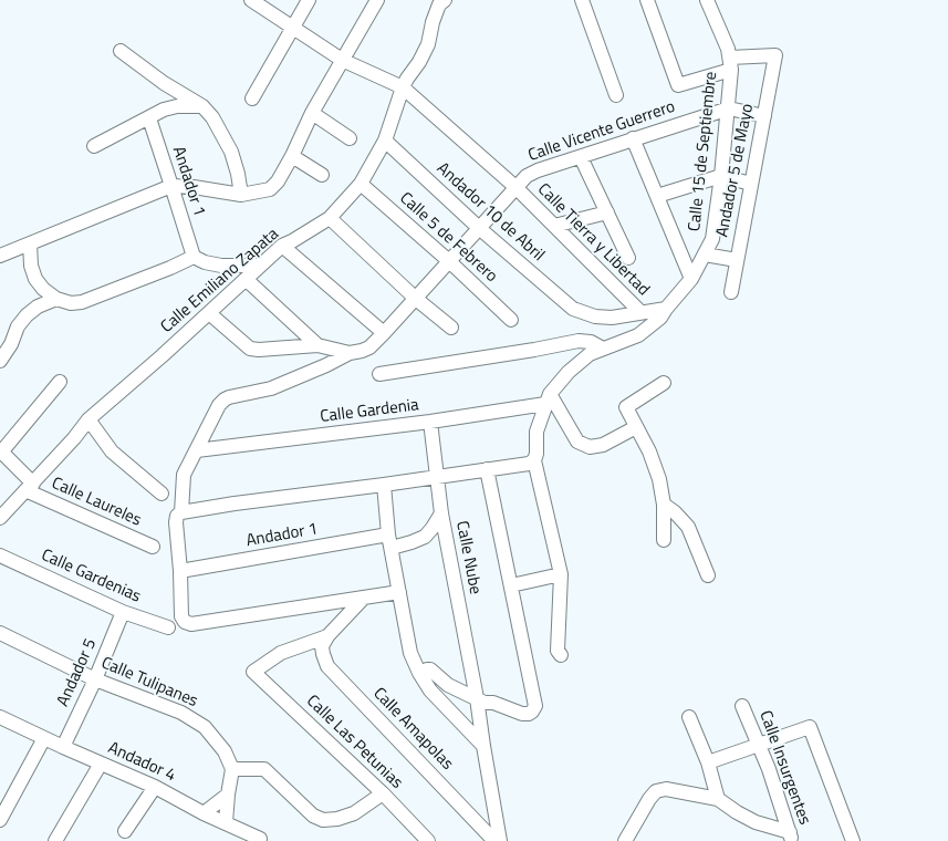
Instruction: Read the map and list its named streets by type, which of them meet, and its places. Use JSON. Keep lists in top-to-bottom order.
{
  "streets": {
    "street": [
      "Calle Vicente Guerrero",
      "Calle 15 de Septiembre",
      "Andador 5 de Mayo",
      "Andador 1",
      "Andador 10 de Abril",
      "Calle 5 de Febrero",
      "Calle Tierra y Libertad",
      "Calle Emiliano Zapata",
      "Calle Gardenia",
      "Calle Laureles",
      "Calle Nube",
      "Calle Gardenias",
      "Andador 5",
      "Calle Tulipanes",
      "Calle Amapolas",
      "Calle Las Petunias",
      "Andador 4",
      "Calle Insurgentes"
    ]
  },
  "crossings": [
    ["Calle Vicente Guerrero", "Calle 15 de Septiembre"],
    ["Calle Vicente Guerrero", "Andador 5 de Mayo"],
    ["Calle Vicente Guerrero", "Andador 1"],
    ["Calle Vicente Guerrero", "Andador 10 de Abril"],
    ["Calle Vicente Guerrero", "Calle 5 de Febrero"],
    ["Calle Vicente Guerrero", "Calle Tierra y Libertad"],
    ["Calle Vicente Guerrero", "Calle Gardenia"],
    ["Calle 15 de Septiembre", "Andador 5 de Mayo"],
    ["Calle 15 de Septiembre", "Calle Gardenia"],
    ["Andador 1", "Calle Nube"],
    ["Andador 10 de Abril", "Calle Tierra y Libertad"],
    ["Andador 10 de Abril", "Calle Emiliano Zapata"],
    ["Calle 5 de Febrero", "Calle Emiliano Zapata"],
    ["Calle Tierra y Libertad", "Calle Emiliano Zapata"],
    ["Calle Emiliano Zapata", "Calle Laureles"],
    ["Calle Gardenia", "Calle Nube"],
    ["Calle Gardenias", "Andador 5"],
    ["Andador 5", "Calle Tulipanes"],
    ["Andador 5", "Andador 4"],
    ["Calle Amapolas", "Calle Las Petunias"]
  ]
}
